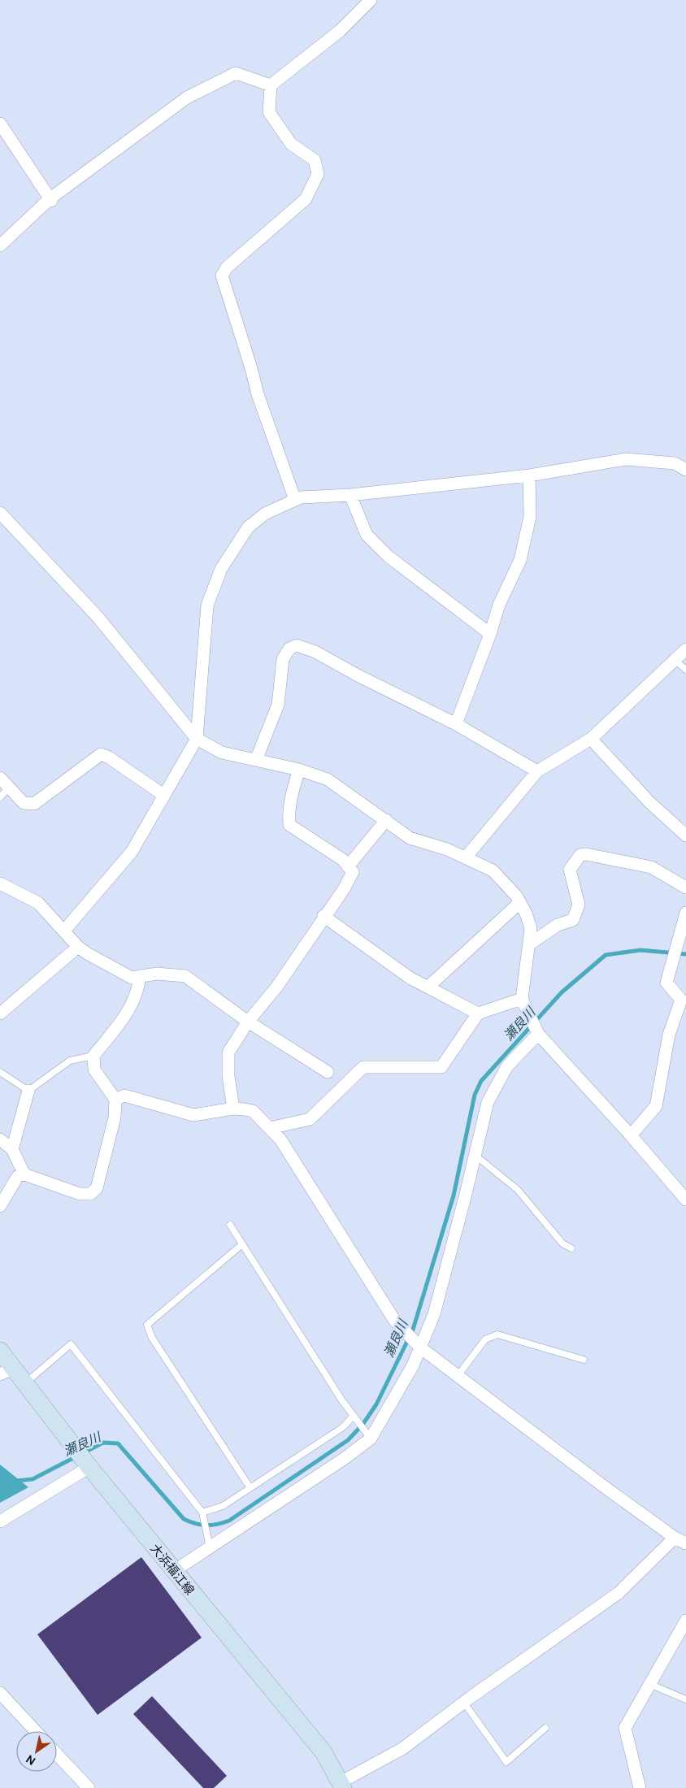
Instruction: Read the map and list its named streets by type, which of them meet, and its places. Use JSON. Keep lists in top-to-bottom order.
{
  "streets": {
    "main road": ["大浜福江線"]
  },
  "water": ["瀬良川"],
  "north": "bottom left"
}
